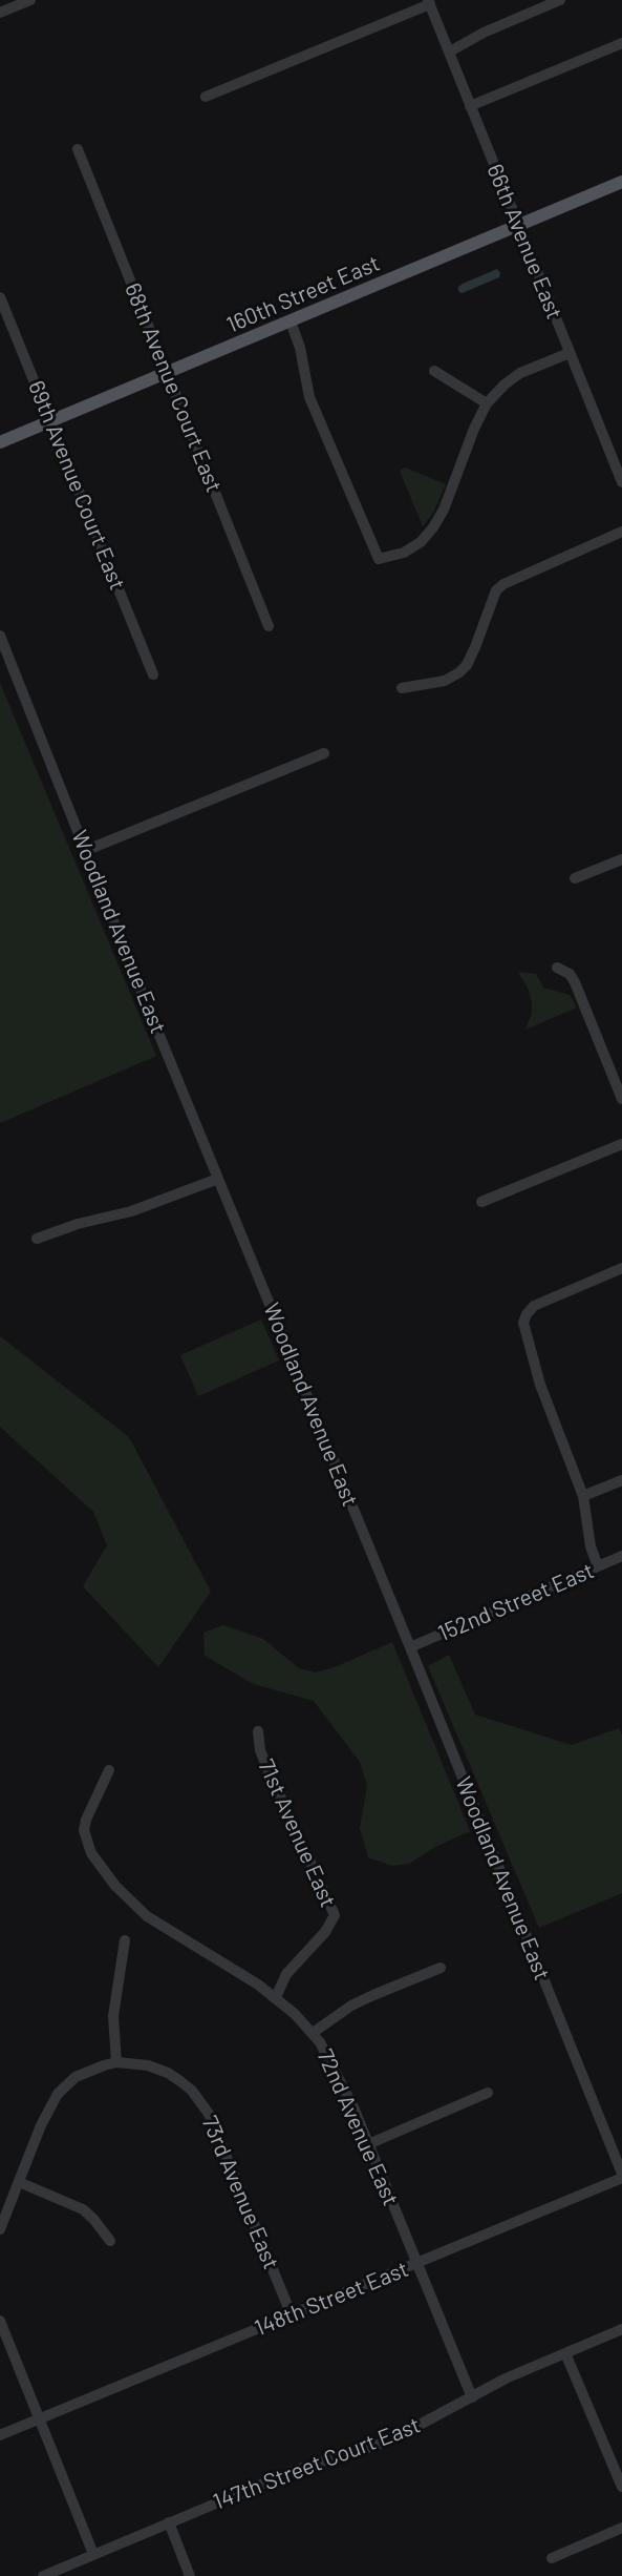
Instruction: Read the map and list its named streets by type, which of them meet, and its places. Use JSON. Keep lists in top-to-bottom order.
{
  "streets": {
    "main road": ["160th Street East"],
    "street": [
      "66th Avenue East",
      "68th Avenue Court East",
      "69th Avenue Court East",
      "Woodland Avenue East",
      "152nd Street East",
      "71st Avenue East",
      "72nd Avenue East",
      "73rd Avenue East",
      "148th Street East",
      "147th Street Court East"
    ]
  },
  "crossings": [
    ["66th Avenue East", "160th Street East"],
    ["160th Street East", "68th Avenue Court East"],
    ["160th Street East", "69th Avenue Court East"],
    ["Woodland Avenue East", "152nd Street East"],
    ["Woodland Avenue East", "148th Street East"],
    ["71st Avenue East", "72nd Avenue East"],
    ["72nd Avenue East", "148th Street East"],
    ["72nd Avenue East", "147th Street Court East"],
    ["73rd Avenue East", "148th Street East"]
  ]
}
